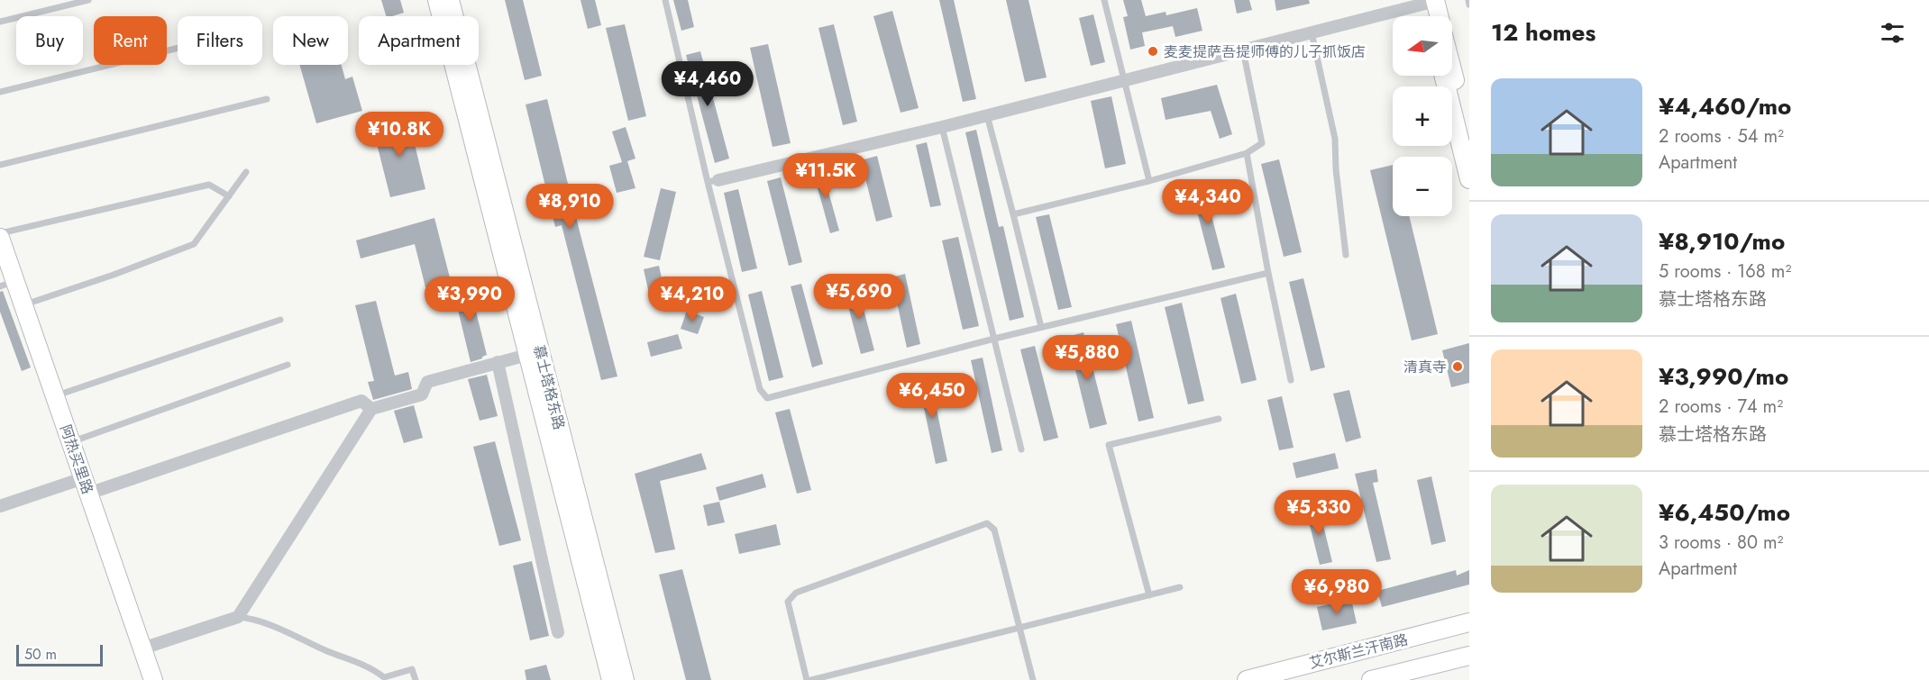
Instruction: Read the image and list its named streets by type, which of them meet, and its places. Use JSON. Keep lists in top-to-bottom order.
{
  "streets": {
    "main road": ["慕士塔格东路", "阿热买里路", "艾尔斯兰汗南路"]
  },
  "places": ["麦麦提萨吾提师傅的儿子抓饭店", "清真寺"],
  "scale_bar": "50 m",
  "north": "left",
  "page": {
    "heading": "12 homes",
    "map_buttons": ["+", "−"],
    "chip": [
      "Buy",
      "Rent",
      "Filters",
      "New",
      "Apartment"
    ],
    "price": [
      "¥4,460",
      "¥10.8K",
      "¥11.5K",
      "¥4,340",
      "¥8,910",
      "¥5,690",
      "¥3,990",
      "¥4,210",
      "¥5,880",
      "¥6,450",
      "¥5,330",
      "¥6,980"
    ],
    "list": [
      {
        "name": "¥4,460/mo",
        "note": "2 rooms · 54 m² · Apartment"
      },
      {
        "name": "¥8,910/mo",
        "note": "5 rooms · 168 m² · 慕士塔格东路"
      },
      {
        "name": "¥3,990/mo",
        "note": "2 rooms · 74 m² · 慕士塔格东路"
      },
      {
        "name": "¥6,450/mo",
        "note": "3 rooms · 80 m² · Apartment"
      }
    ],
    "scale": "50 m"
  }
}
